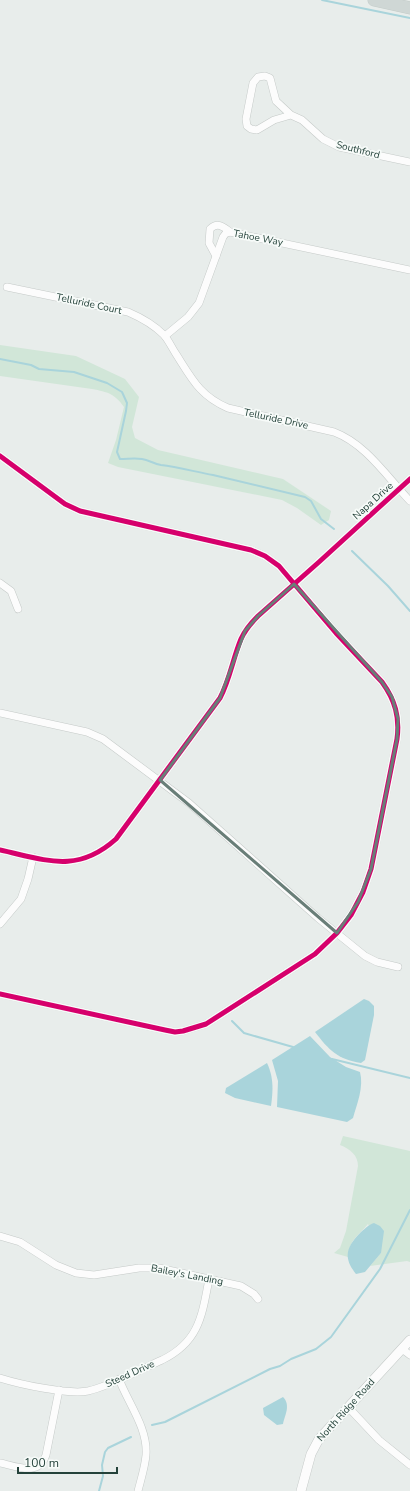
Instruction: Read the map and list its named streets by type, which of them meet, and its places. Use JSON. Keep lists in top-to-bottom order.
{
  "streets": {
    "street": [
      "Southford",
      "Tahoe Way",
      "Telluride Court",
      "Telluride Drive",
      "Napa Drive",
      "Bailey's Landing",
      "Steed Drive",
      "North Ridge Road"
    ]
  },
  "crossings": [
    ["Tahoe Way", "Telluride Court"],
    ["Tahoe Way", "Telluride Drive"],
    ["Telluride Court", "Telluride Drive"],
    ["Telluride Drive", "Napa Drive"],
    ["Bailey's Landing", "Steed Drive"]
  ],
  "scale_bar": "100 m"
}
